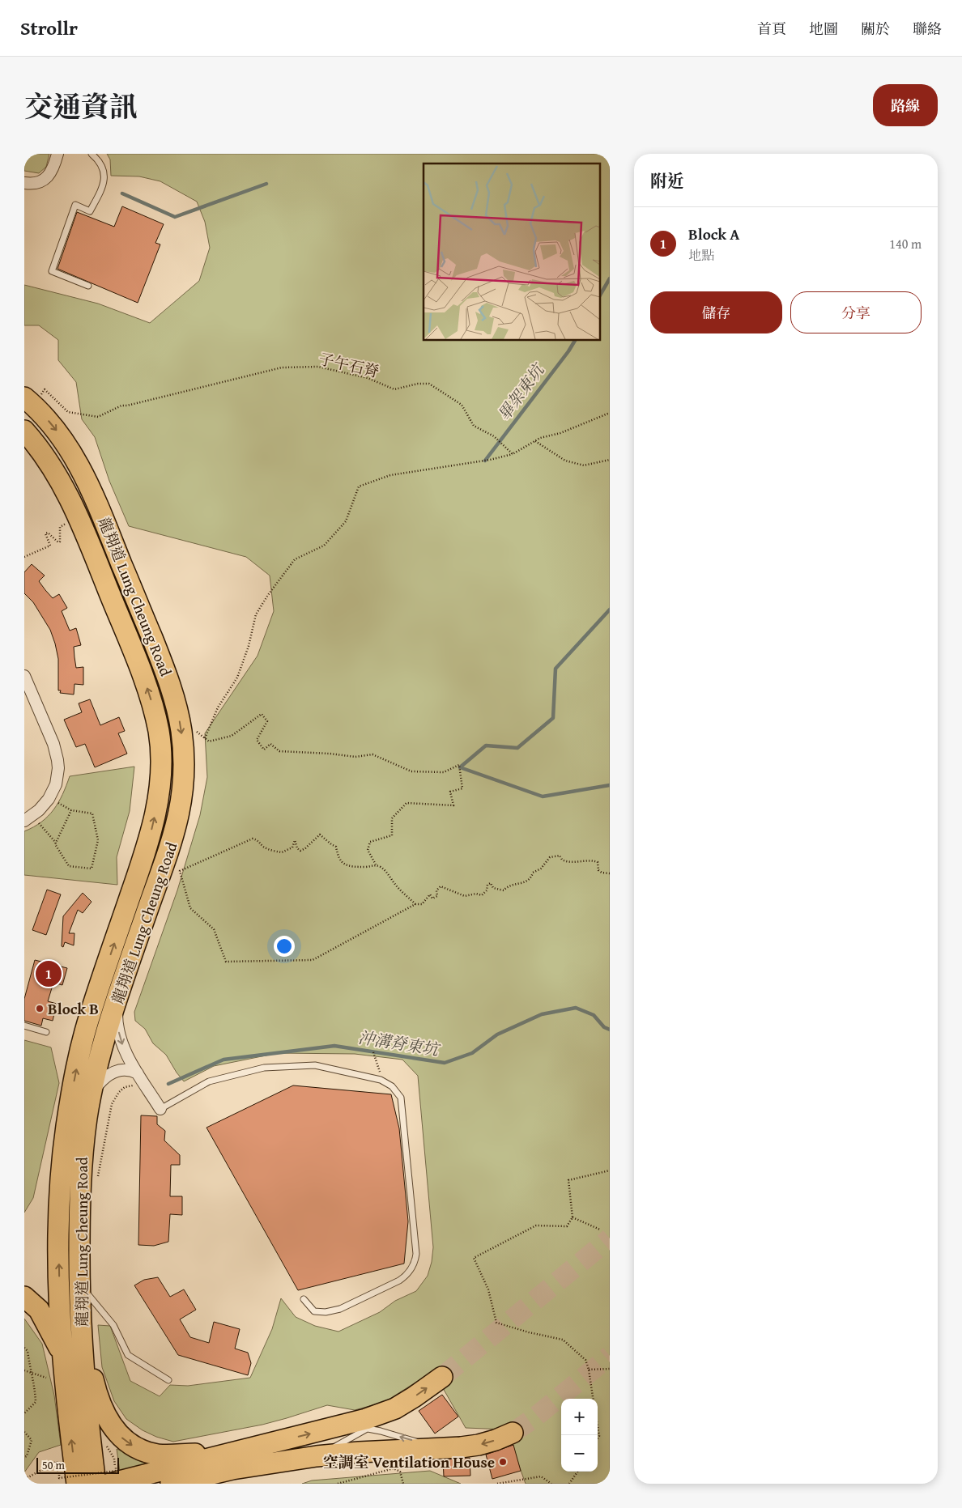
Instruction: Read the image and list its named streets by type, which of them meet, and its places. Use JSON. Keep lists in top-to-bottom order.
{
  "streets": {
    "highway": ["龍翔道 Lung Cheung Road"],
    "path": ["子午石脊"]
  },
  "crossings": [
    ["子午石脊", "龍翔道 Lung Cheung Road"]
  ],
  "water": ["畢架東坑", "沖溝脊東坑"],
  "places": ["Block B", "空調室 Ventilation House"],
  "scale_bar": "50 m",
  "page": {
    "header": "Strollr",
    "nav": [
      "首頁",
      "地圖",
      "關於",
      "聯絡"
    ],
    "title": "交通資訊",
    "buttons": [
      "路線",
      ["儲存", "分享"]
    ],
    "heading": "附近",
    "list": [
      {
        "mark": "1",
        "name": "Block A",
        "note": "地點",
        "value": "140 m"
      }
    ],
    "pins": "1",
    "map_buttons": ["+", "−"],
    "scale": "50 m"
  }
}
